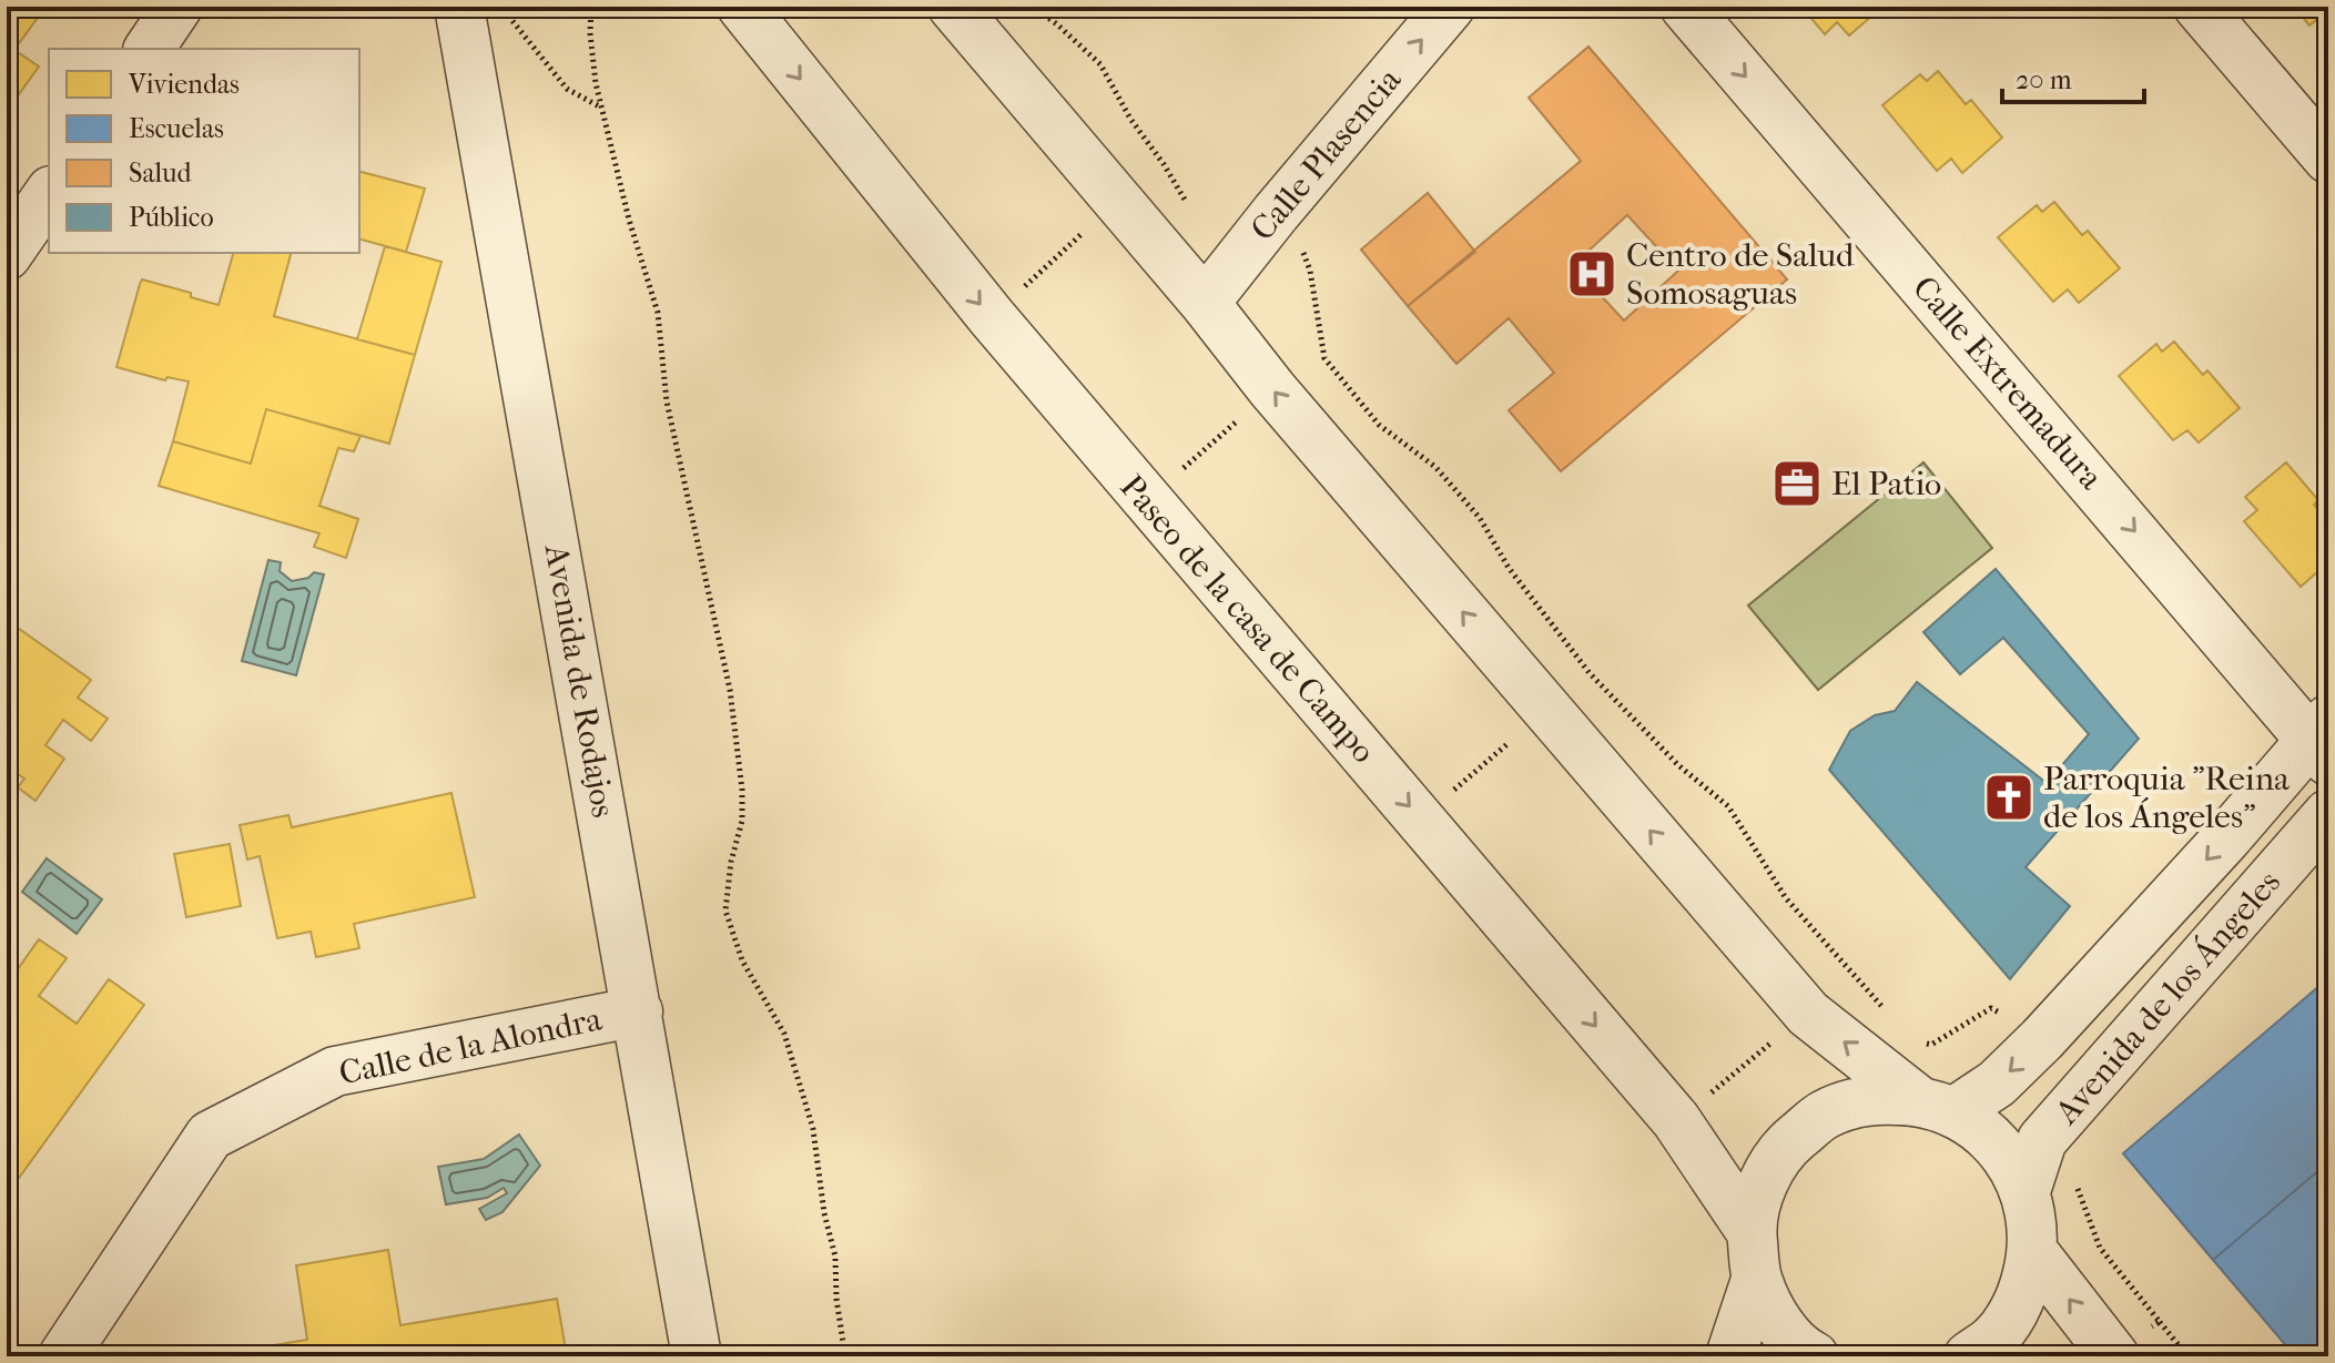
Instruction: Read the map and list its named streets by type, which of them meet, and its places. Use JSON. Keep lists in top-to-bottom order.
{
  "streets": {
    "street": [
      "Calle Plasencia",
      "Calle Extremadura",
      "Paseo de la casa de Campo",
      "Avenida de Rodajos",
      "Avenida de los Ángeles",
      "Calle de la Alondra"
    ]
  },
  "crossings": [
    ["Calle Extremadura", "Avenida de los Ángeles"],
    ["Avenida de Rodajos", "Calle de la Alondra"]
  ],
  "one_way": ["Calle Plasencia", "Calle Extremadura"],
  "places": {
    "hospital": ["Centro de Salud Somosaguas"],
    "office": ["El Patio"],
    "church": ["Parroquia \"Reina de los Ángeles\""]
  },
  "legend": [
    "Viviendas",
    "Escuelas",
    "Salud",
    "Público"
  ],
  "scale_bar": "20 m"
}
